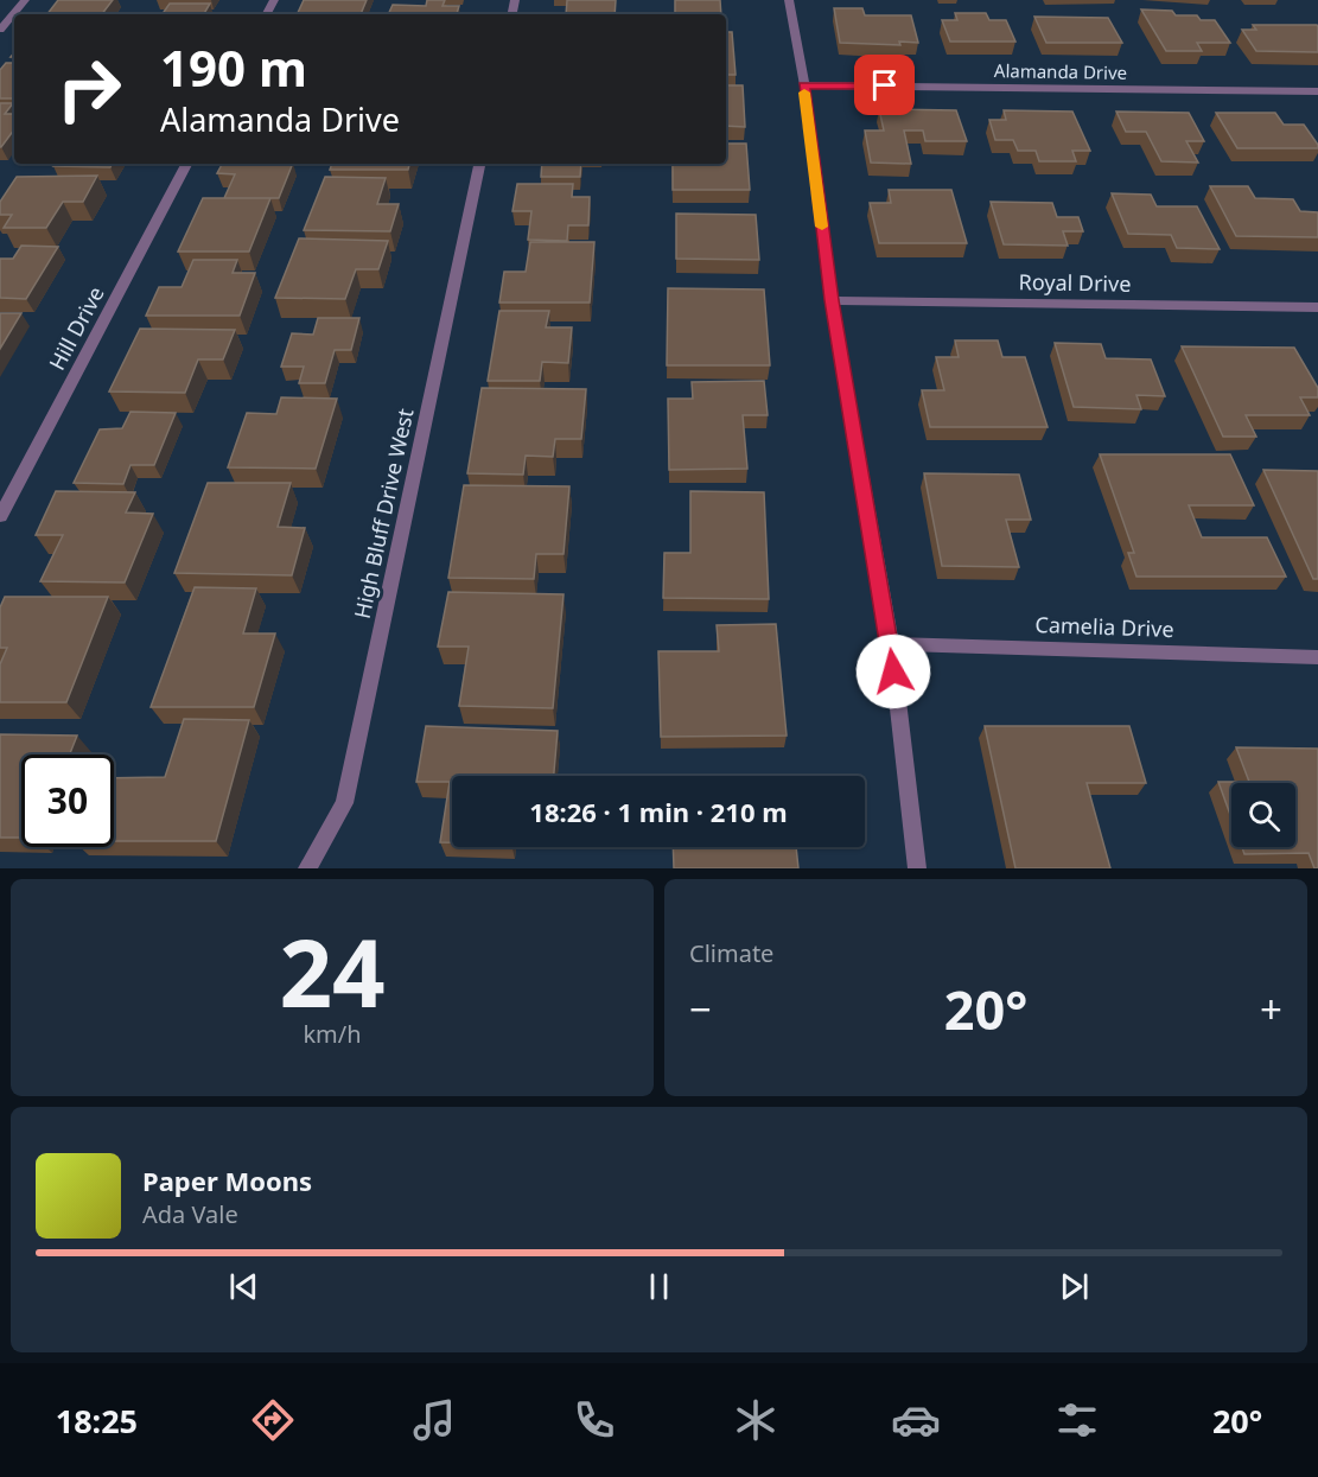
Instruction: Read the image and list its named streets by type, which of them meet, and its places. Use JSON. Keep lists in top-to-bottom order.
{
  "streets": {
    "street": [
      "Alamanda Drive",
      "Royal Drive",
      "Hill Drive",
      "High Bluff Drive West",
      "Camelia Drive"
    ]
  },
  "page": {
    "turn": ["190 m", "Alamanda Drive"],
    "limit": "30",
    "trip": "18:26 · 1 min · 210 m",
    "tile": [
      ["24", "km/h"],
      "Climate"
    ],
    "heat": ["−", "20°", "+"],
    "song": ["Paper Moons", "Ada Vale"],
    "tabs": ["18:25", "20°"]
  }
}
